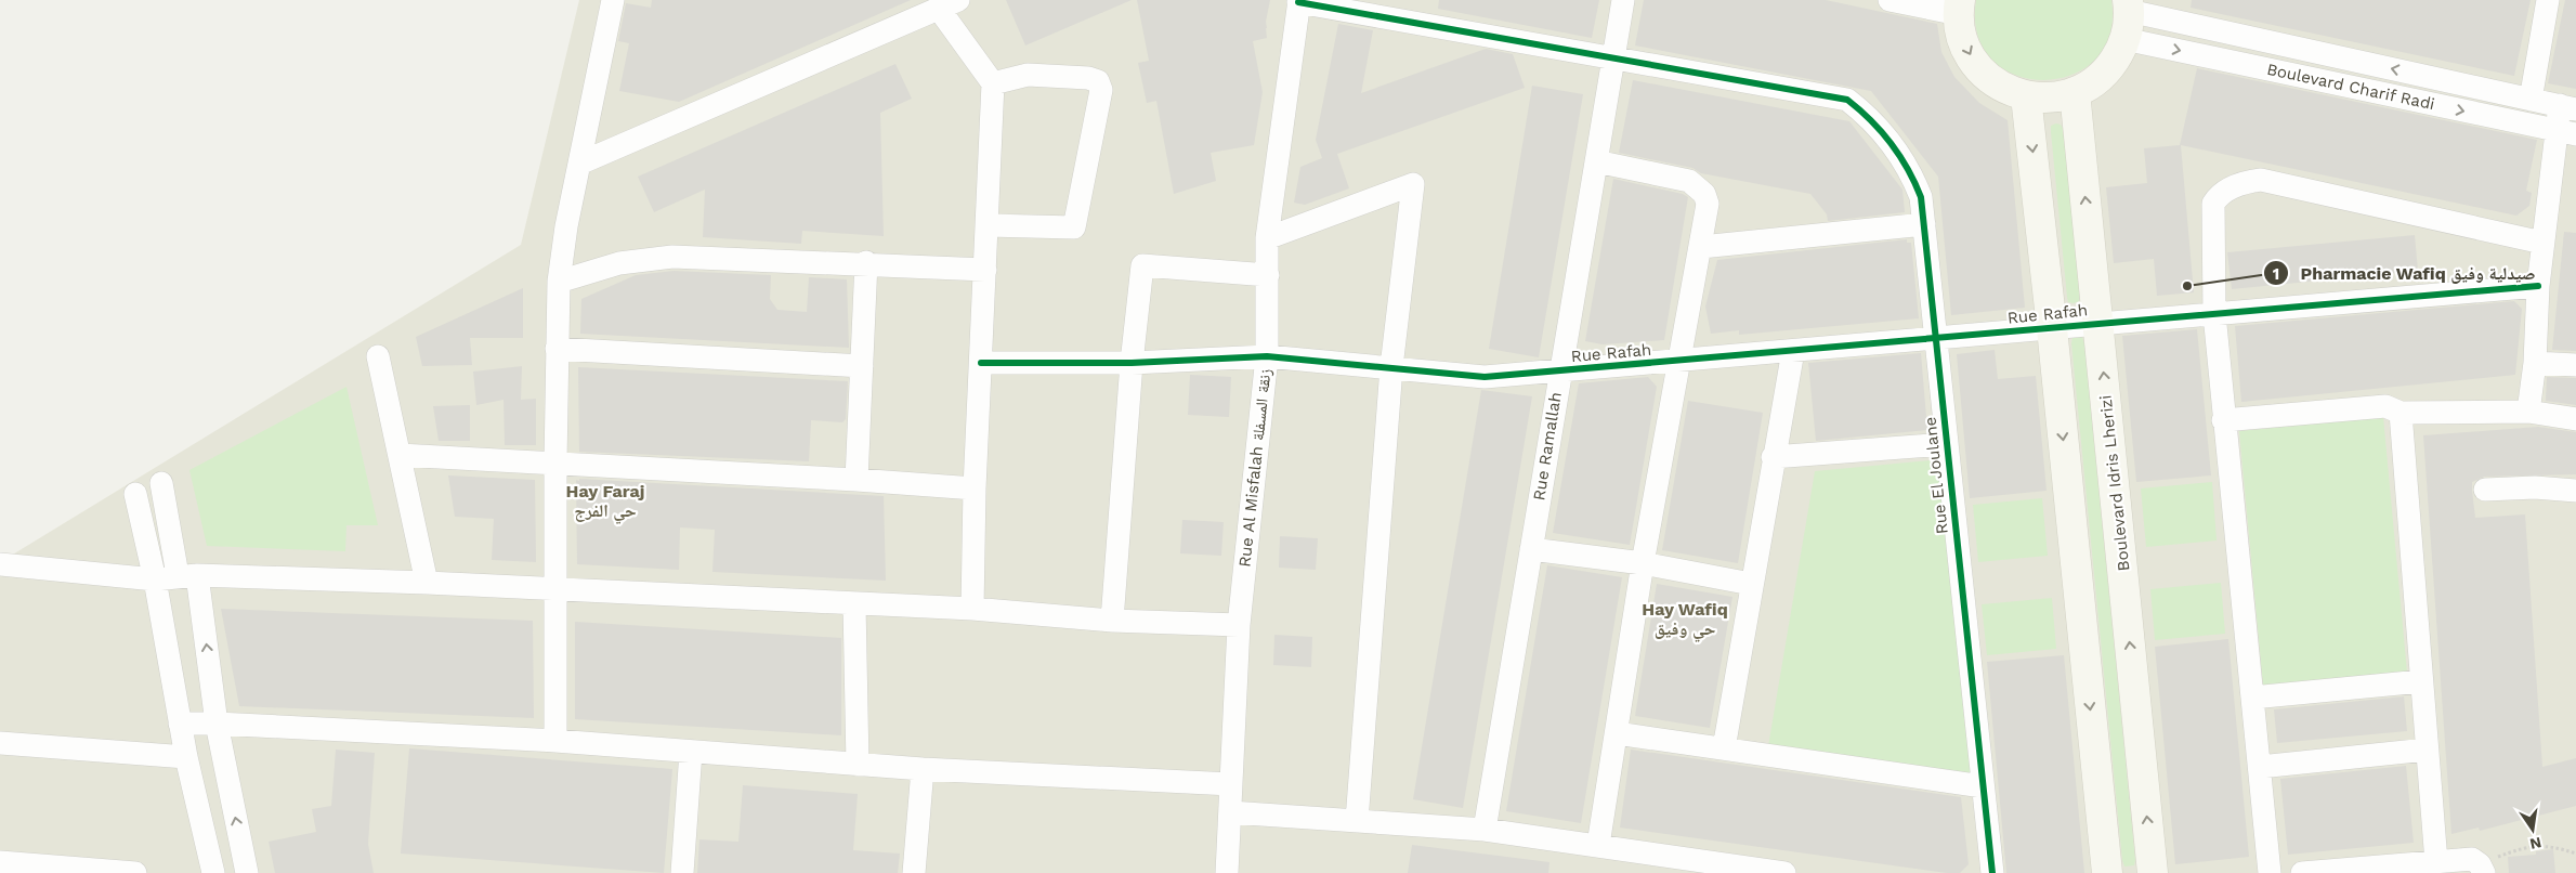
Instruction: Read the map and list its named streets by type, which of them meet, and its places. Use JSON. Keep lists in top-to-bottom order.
{
  "streets": {
    "main road": ["Boulevard Idris Lherizi"],
    "street": [
      "Boulevard Charif Radi",
      "Rue Rafah",
      "Rue Ramallah",
      "Rue Al Misfalah زنقة المسفلة",
      "Rue El Joulane"
    ]
  },
  "crossings": [
    ["Rue Rafah", "Rue Ramallah"],
    ["Rue Rafah", "Rue Al Misfalah زنقة المسفلة"],
    ["Rue Rafah", "Rue El Joulane"],
    ["Rue Rafah", "Boulevard Idris Lherizi"],
    ["Rue Ramallah", "Rue El Joulane"]
  ],
  "districts": ["Hay Faraj حي الفرج", "Hay Wafiq حي وفيق"],
  "places": ["Pharmacie Wafiq صيدلية وفيق"],
  "north": "bottom"
}
